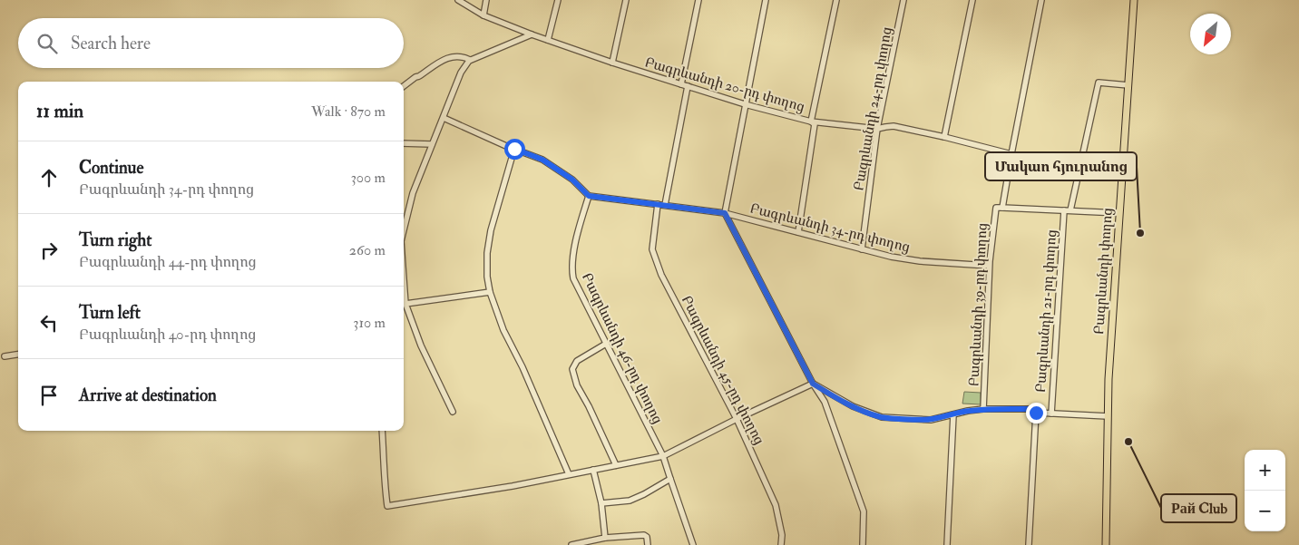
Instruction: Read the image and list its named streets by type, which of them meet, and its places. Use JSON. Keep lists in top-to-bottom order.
{
  "streets": {
    "main road": ["Բագրևանդի փողոց"],
    "street": [
      "Բագրևանդի 20-րդ փողոց",
      "Բագրևանդի 24-րդ փողոց",
      "Բագրևանդի 34-րդ փողոց",
      "Բագրևանդի 39-րդ փողոց",
      "Բագրևանդի 21-րդ փողոց",
      "Բագրևանդի 46-րդ փողոց",
      "Բագրևանդի 45-րդ փողոց"
    ]
  },
  "crossings": [
    ["Բագրևանդի 20-րդ փողոց", "Բագրևանդի 24-րդ փողոց"],
    ["Բագրևանդի 24-րդ փողոց", "Բագրևանդի 34-րդ փողոց"],
    ["Բագրևանդի 34-րդ փողոց", "Բագրևանդի 39-րդ փողոց"],
    ["Բագրևանդի 34-րդ փողոց", "Բագրևանդի 46-րդ փողոց"],
    ["Բագրևանդի 34-րդ փողոց", "Բագրևանդի 45-րդ փողոց"]
  ],
  "places": ["Մակաո հյուրանոց", "Рай Club"],
  "north": "bottom left",
  "page": {
    "search": "Search here",
    "heading": ["11 min", "Walk · 870 m"],
    "list": [
      ["Continue", "Բագրևանդի 34-րդ փողոց", "300 m"],
      ["Turn right", "Բագրևանդի 44-րդ փողոց", "260 m"],
      ["Turn left", "Բագրևանդի 40-րդ փողոց", "310 m"],
      "Arrive at destination"
    ],
    "map_buttons": ["+", "−"]
  }
}
